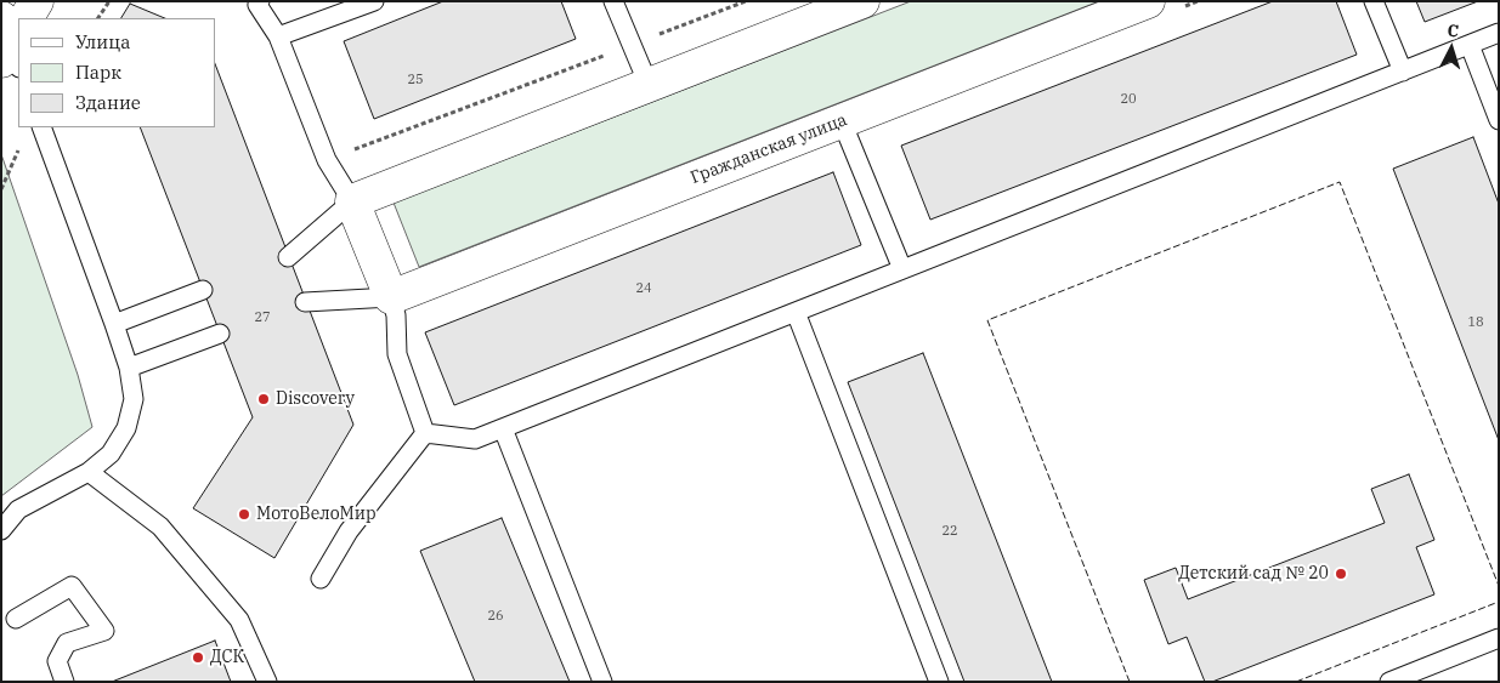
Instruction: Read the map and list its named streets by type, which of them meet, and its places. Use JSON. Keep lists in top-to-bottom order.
{
  "streets": {
    "street": ["Гражданская улица"]
  },
  "places": [
    "Discovery",
    "МотоВелоМир",
    "Детский сад № 20",
    "ДСК"
  ],
  "house_numbers": [
    "25",
    "20",
    "24",
    "27",
    "18",
    "22",
    "26"
  ],
  "legend": ["Улица", "Парк", "Здание"],
  "north": "top"
}
